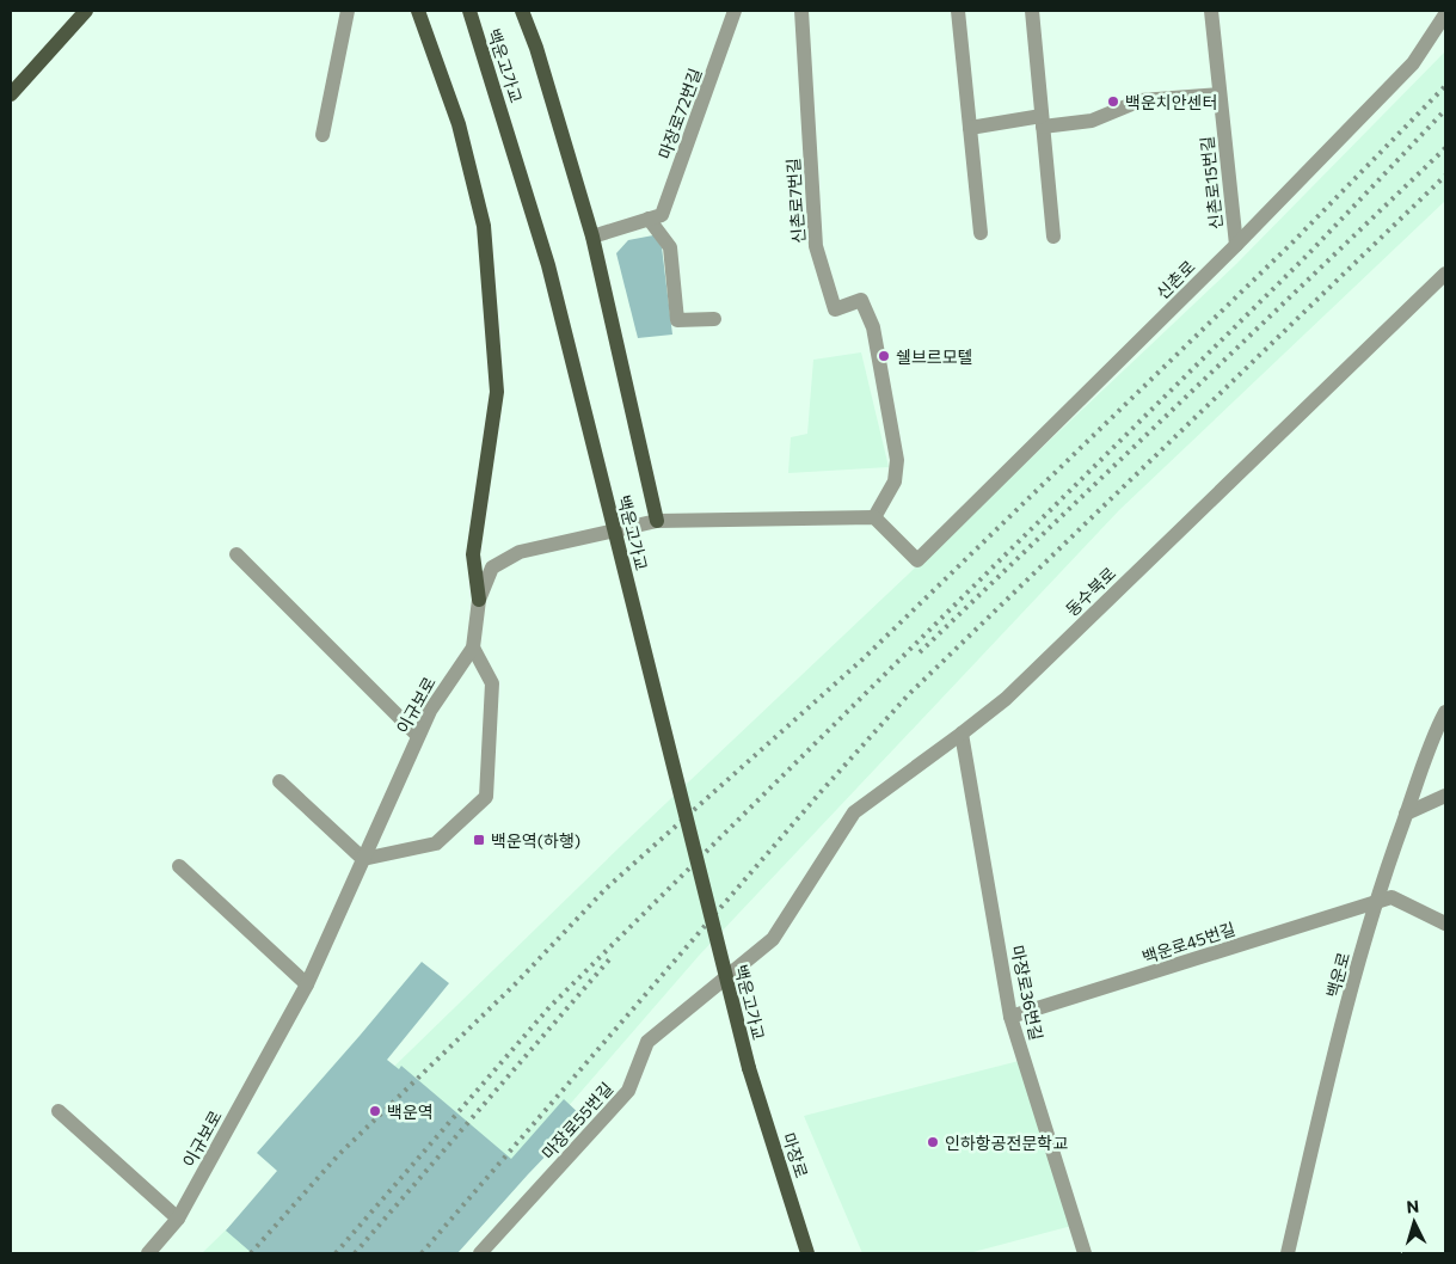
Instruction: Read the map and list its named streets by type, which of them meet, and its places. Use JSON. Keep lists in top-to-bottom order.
{
  "streets": {
    "main road": ["백운고가교", "마장로"],
    "street": [
      "마장로72번길",
      "신촌로15번길",
      "신촌로7번길",
      "신촌로",
      "동수북로",
      "이규보로",
      "백운로45번길",
      "백운로",
      "마장로36번길",
      "마장로55번길"
    ]
  },
  "crossings": [
    ["백운고가교", "마장로"],
    ["신촌로15번길", "신촌로"],
    ["신촌로7번길", "신촌로"],
    ["신촌로7번길", "이규보로"],
    ["신촌로", "이규보로"],
    ["동수북로", "마장로36번길"],
    ["동수북로", "마장로55번길"],
    ["백운로45번길", "백운로"],
    ["백운로45번길", "마장로36번길"]
  ],
  "places": {
    "other": [
      "백운치안센터",
      "쉘브르모텔",
      "백운역",
      "인하항공전문학교"
    ],
    "transit": ["백운역(하행)"]
  },
  "north": "top"
}
